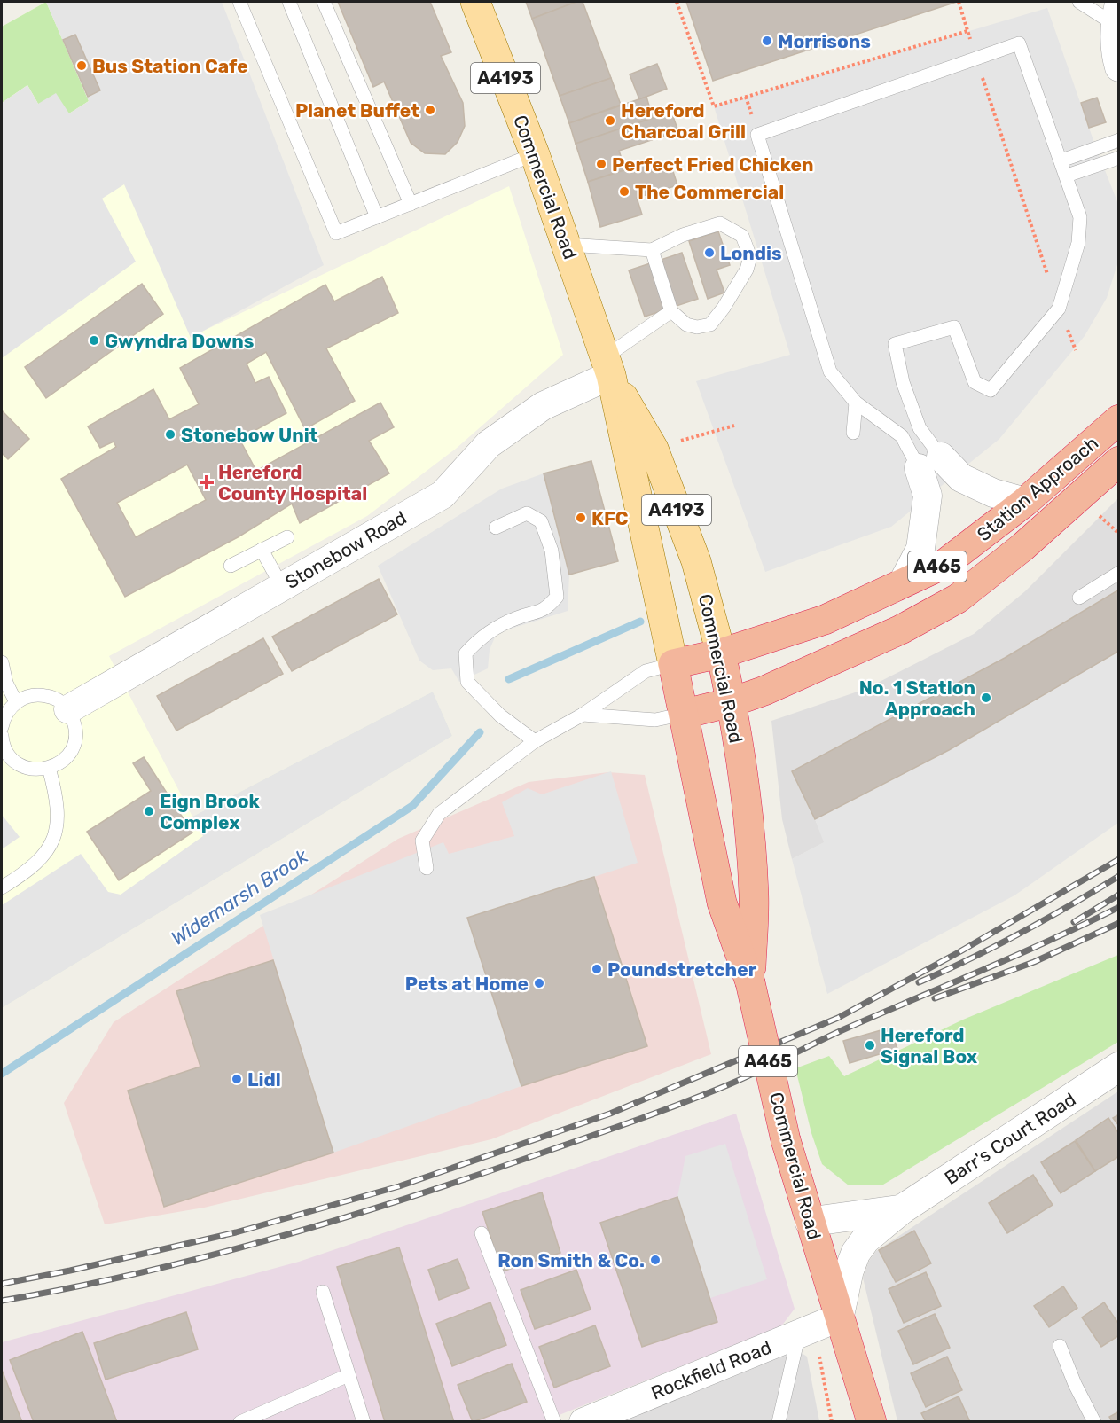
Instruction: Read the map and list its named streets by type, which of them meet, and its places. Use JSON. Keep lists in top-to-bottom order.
{
  "streets": {
    "highway": ["Commercial Road", "Station Approach", "A465"],
    "main road": ["A4193"],
    "street": ["Stonebow Road", "Barr's Court Road", "Rockfield Road"]
  },
  "crossings": [
    ["Commercial Road", "Station Approach"],
    ["Commercial Road", "Stonebow Road"],
    ["Commercial Road", "A465"],
    ["Commercial Road", "Barr's Court Road"],
    ["Commercial Road", "Rockfield Road"],
    ["A465", "Barr's Court Road"],
    ["A465", "Rockfield Road"],
    ["Barr's Court Road", "Rockfield Road"]
  ],
  "water": ["Widemarsh Brook"],
  "places": {
    "other": [
      "Morrisons",
      "Bus Station Cafe",
      "Planet Buffet",
      "Hereford Charcoal Grill",
      "Perfect Fried Chicken",
      "The Commercial",
      "Londis",
      "Gwyndra Downs",
      "Stonebow Unit",
      "KFC",
      "No. 1 Station Approach",
      "Eign Brook Complex",
      "Poundstretcher",
      "Pets at Home",
      "Hereford Signal Box",
      "Lidl",
      "Ron Smith & Co."
    ],
    "health": ["Hereford County Hospital"]
  }
}
